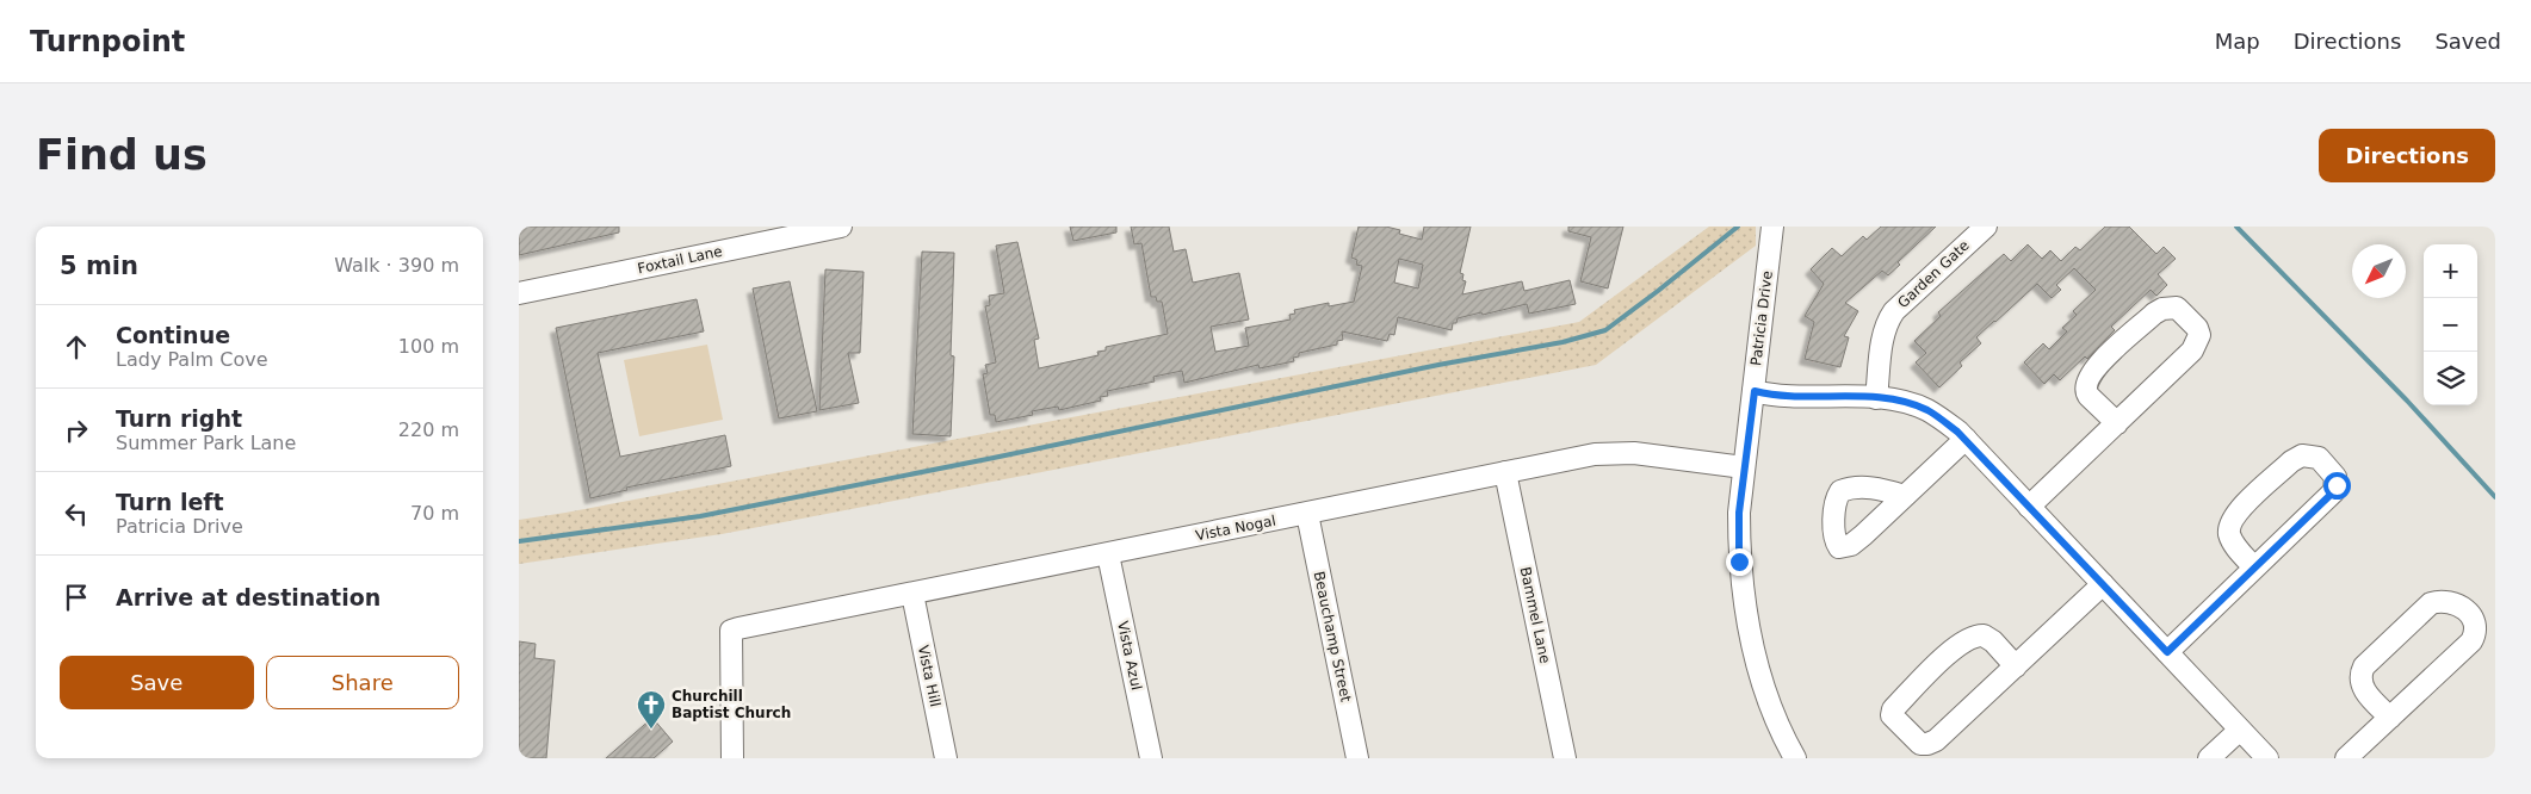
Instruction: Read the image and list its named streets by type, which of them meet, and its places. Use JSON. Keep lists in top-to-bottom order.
{
  "streets": {
    "street": [
      "Foxtail Lane",
      "Garden Gate",
      "Patricia Drive",
      "Vista Nogal",
      "Bammel Lane",
      "Beauchamp Street",
      "Vista Azul",
      "Vista Hill"
    ]
  },
  "crossings": [
    ["Patricia Drive", "Vista Nogal"],
    ["Vista Nogal", "Bammel Lane"],
    ["Vista Nogal", "Beauchamp Street"],
    ["Vista Nogal", "Vista Azul"],
    ["Vista Nogal", "Vista Hill"]
  ],
  "places": {
    "church": ["Churchill Baptist Church"]
  },
  "north": "bottom left",
  "page": {
    "header": "Turnpoint",
    "nav": ["Map", "Directions", "Saved"],
    "buttons": [
      "Directions",
      ["Save", "Share"]
    ],
    "title": "Find us",
    "heading": ["5 min", "Walk · 390 m"],
    "map_buttons": ["+", "−"],
    "list": [
      ["Continue", "Lady Palm Cove", "100 m"],
      ["Turn right", "Summer Park Lane", "220 m"],
      ["Turn left", "Patricia Drive", "70 m"],
      "Arrive at destination"
    ]
  }
}
